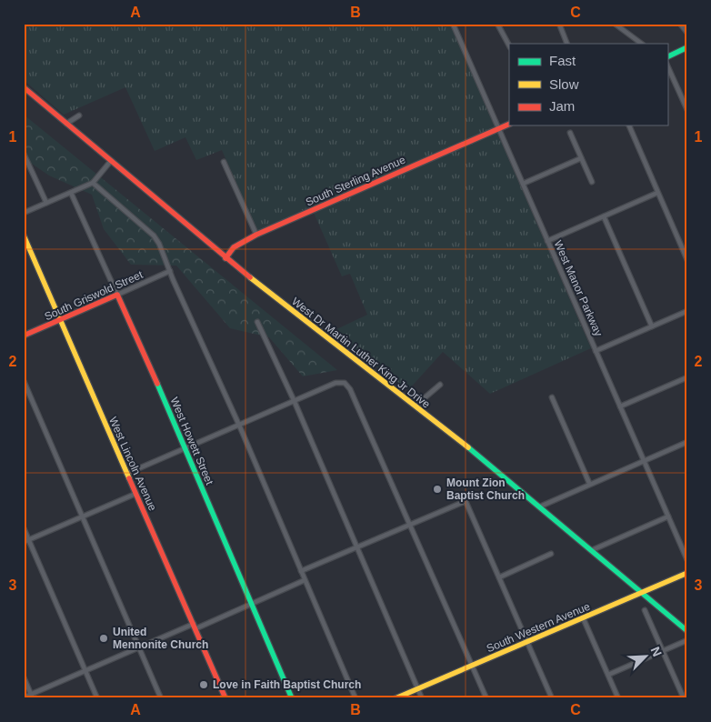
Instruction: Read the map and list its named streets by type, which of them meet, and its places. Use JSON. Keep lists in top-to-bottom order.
{
  "streets": {
    "main road": [
      "South Sterling Avenue",
      "South Griswold Street",
      "West Dr Martin Luther King Jr Drive",
      "West Howett Street",
      "West Lincoln Avenue",
      "South Western Avenue"
    ],
    "street": ["West Manor Parkway"]
  },
  "crossings": [
    ["South Sterling Avenue", "West Manor Parkway"],
    ["South Sterling Avenue", "West Dr Martin Luther King Jr Drive"],
    ["South Griswold Street", "West Howett Street"],
    ["South Griswold Street", "West Lincoln Avenue"],
    ["West Dr Martin Luther King Jr Drive", "South Western Avenue"]
  ],
  "places": ["Mount Zion Baptist Church", "United Mennonite Church", "Love in Faith Baptist Church"],
  "legend": ["Fast", "Slow", "Jam"],
  "north": "top right",
  "grid": {
    "columns": ["A", "B", "C"],
    "rows": ["1", "2", "3"]
  }
}
